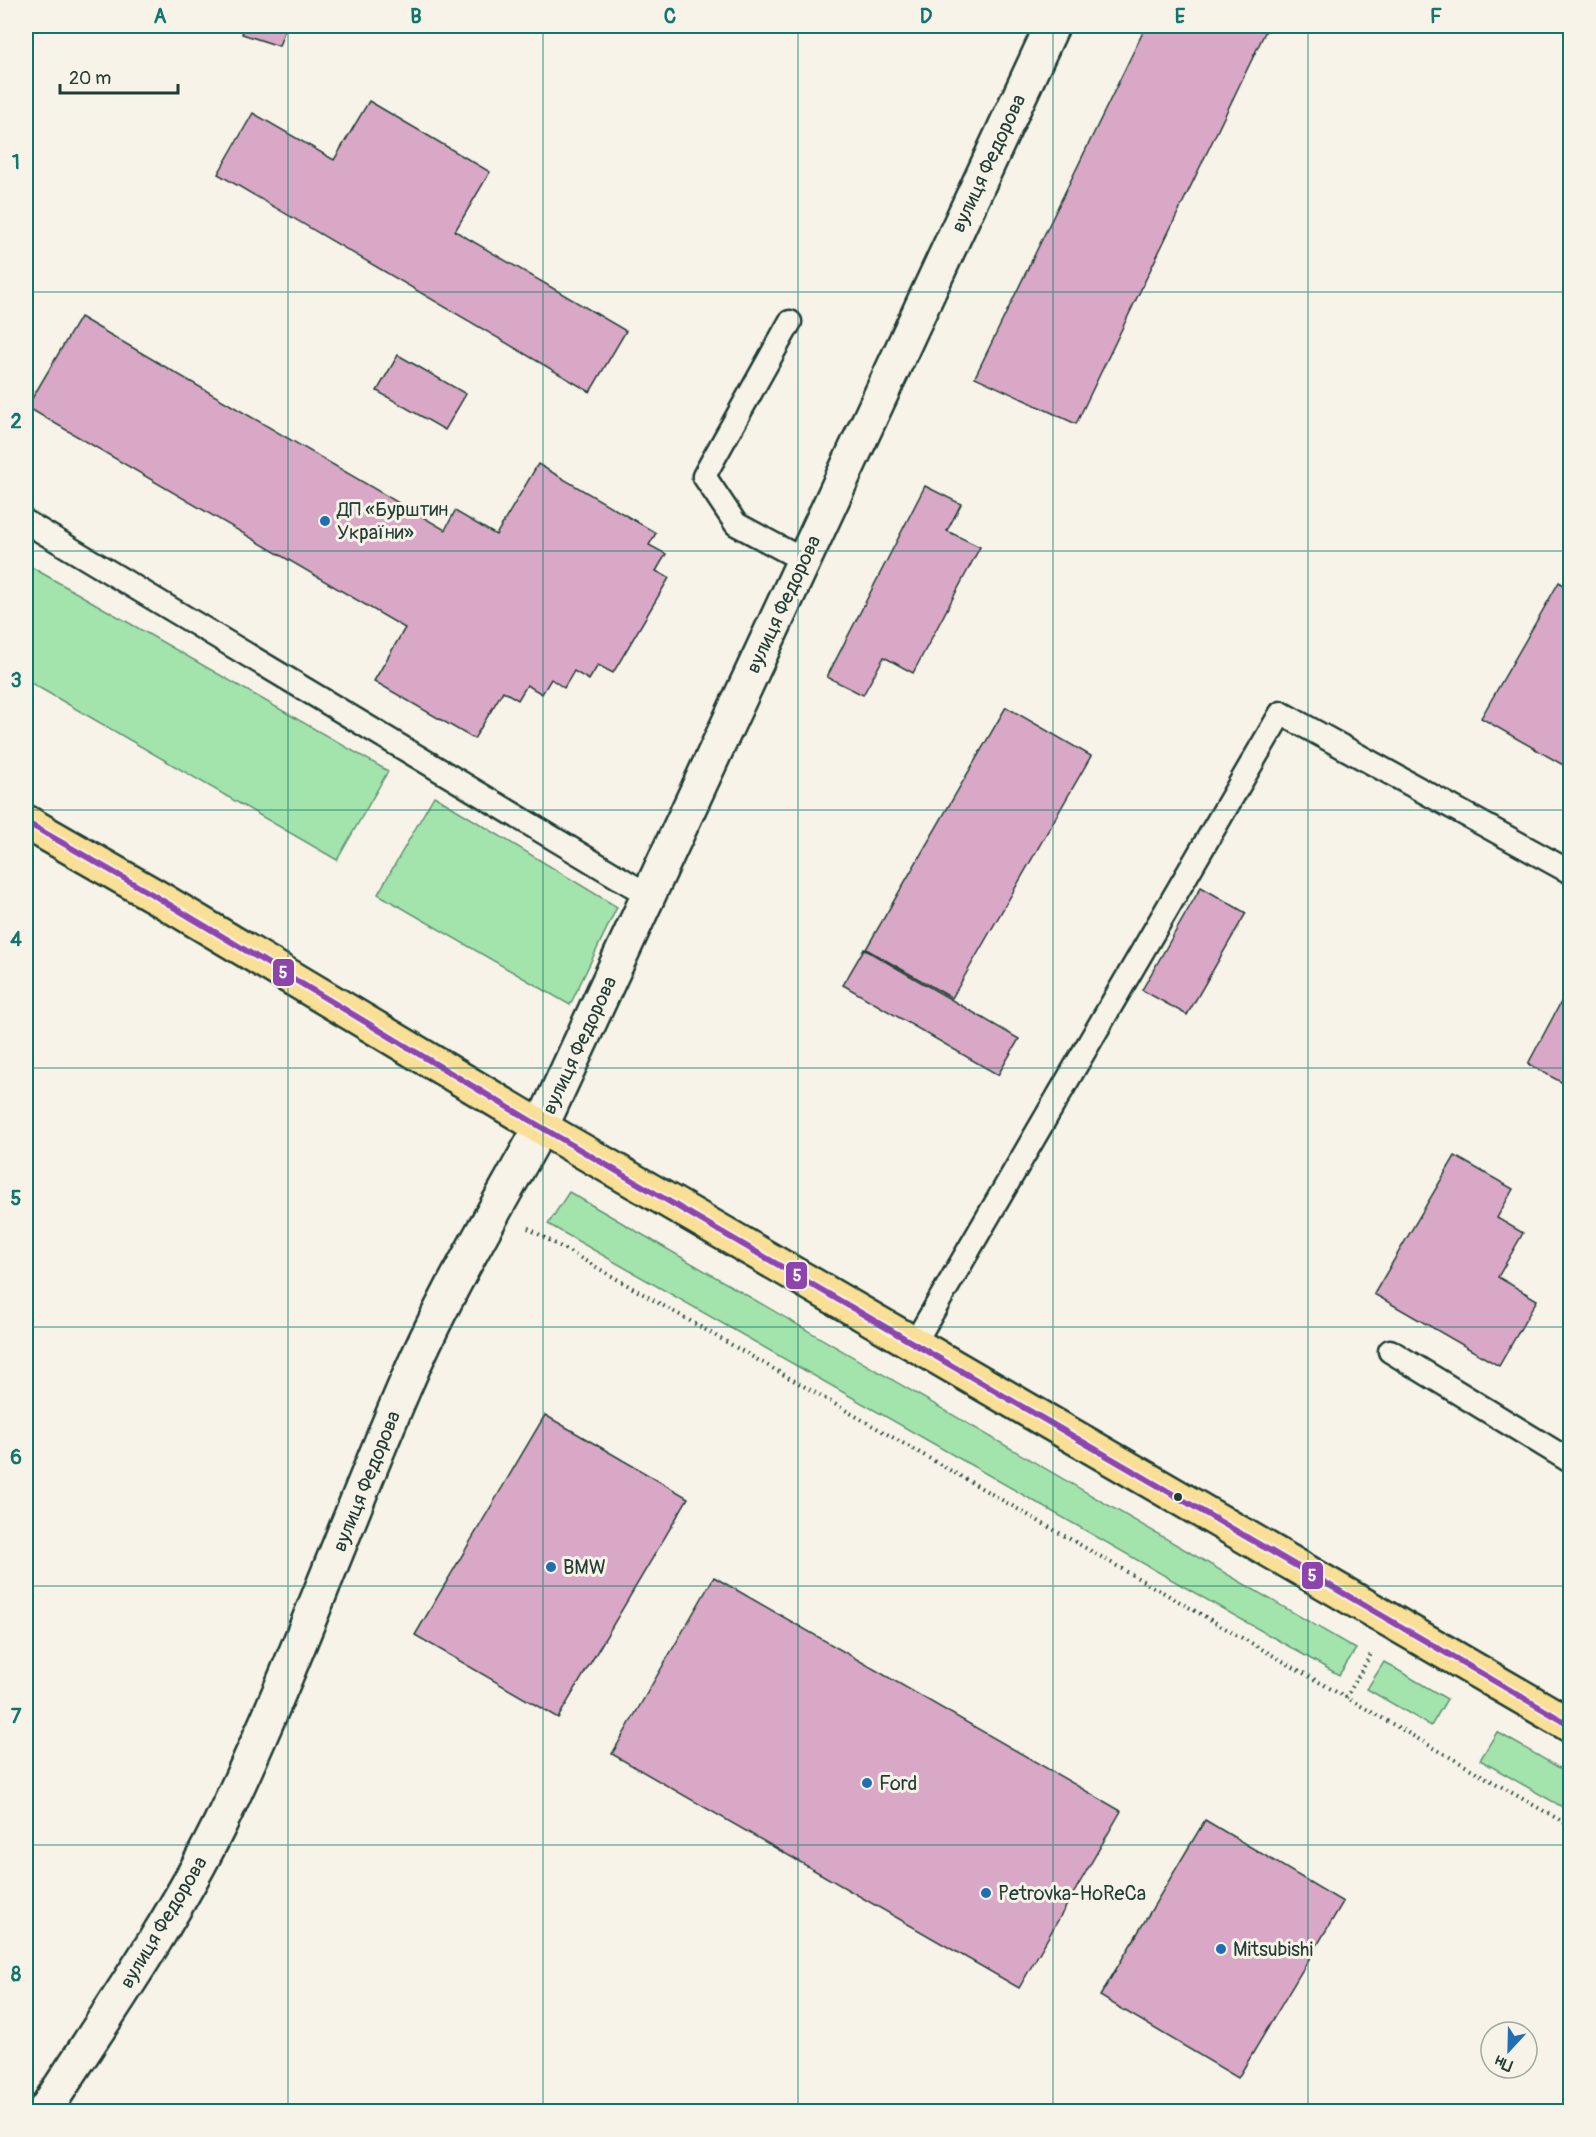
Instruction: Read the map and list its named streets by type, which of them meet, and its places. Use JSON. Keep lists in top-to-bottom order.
{
  "streets": {
    "street": ["вулиця Федорова"]
  },
  "places": [
    "ДП «Бурштин України»",
    "BMW",
    "Ford",
    "Petrovka-HoReCa",
    "Mitsubishi"
  ],
  "lines": ["transit line 5"],
  "scale_bar": "20 m",
  "north": "bottom",
  "grid": {
    "columns": [
      "A",
      "B",
      "C",
      "D",
      "E",
      "F"
    ],
    "rows": [
      "1",
      "2",
      "3",
      "4",
      "5",
      "6",
      "7",
      "8"
    ]
  }
}
